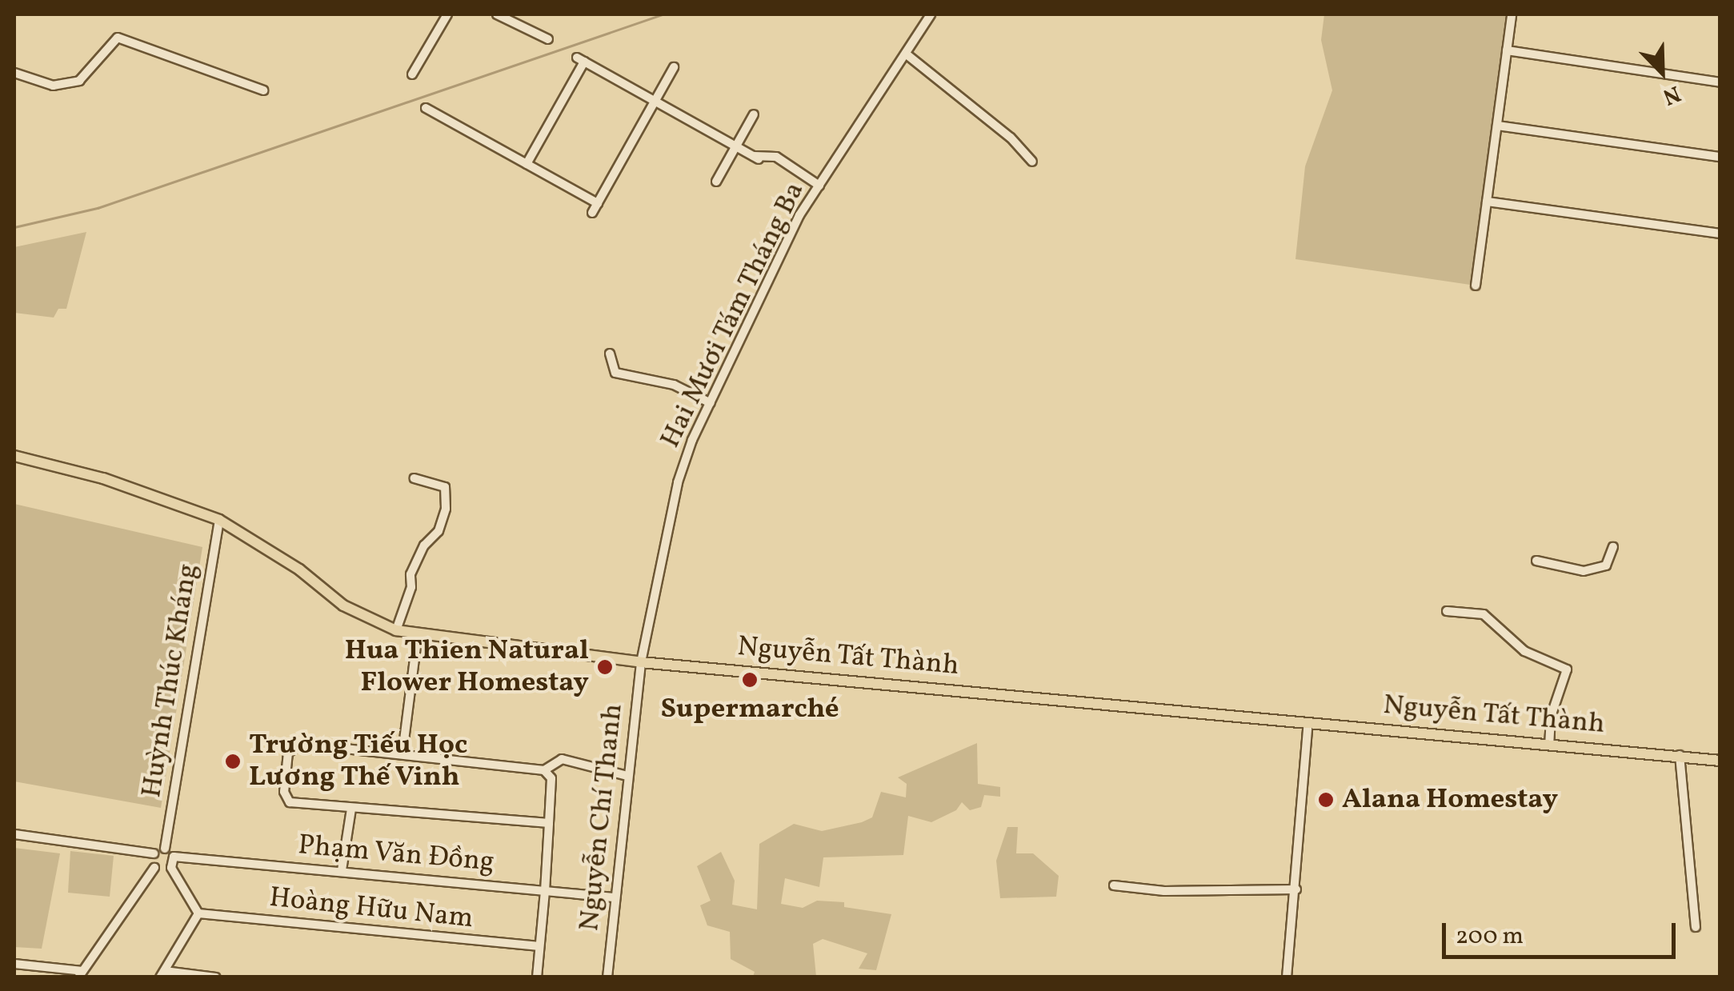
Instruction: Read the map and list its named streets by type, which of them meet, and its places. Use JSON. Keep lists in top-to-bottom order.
{
  "streets": {
    "main road": ["Nguyễn Tất Thành"],
    "street": [
      "Hai Mươi Tám Tháng Ba",
      "Huỳnh Thúc Kháng",
      "Nguyễn Chí Thanh",
      "Phạm Văn Đồng",
      "Hoàng Hữu Nam"
    ]
  },
  "crossings": [
    ["Hai Mươi Tám Tháng Ba", "Nguyễn Tất Thành"],
    ["Hai Mươi Tám Tháng Ba", "Nguyễn Chí Thanh"],
    ["Nguyễn Tất Thành", "Huỳnh Thúc Kháng"],
    ["Nguyễn Tất Thành", "Nguyễn Chí Thanh"],
    ["Nguyễn Chí Thanh", "Phạm Văn Đồng"]
  ],
  "places": [
    "Hua Thien Natural Flower Homestay",
    "Supermarché",
    "Trường Tiếu Học Lương Thế Vinh",
    "Alana Homestay"
  ],
  "scale_bar": "200 m",
  "north": "bottom right"
}
